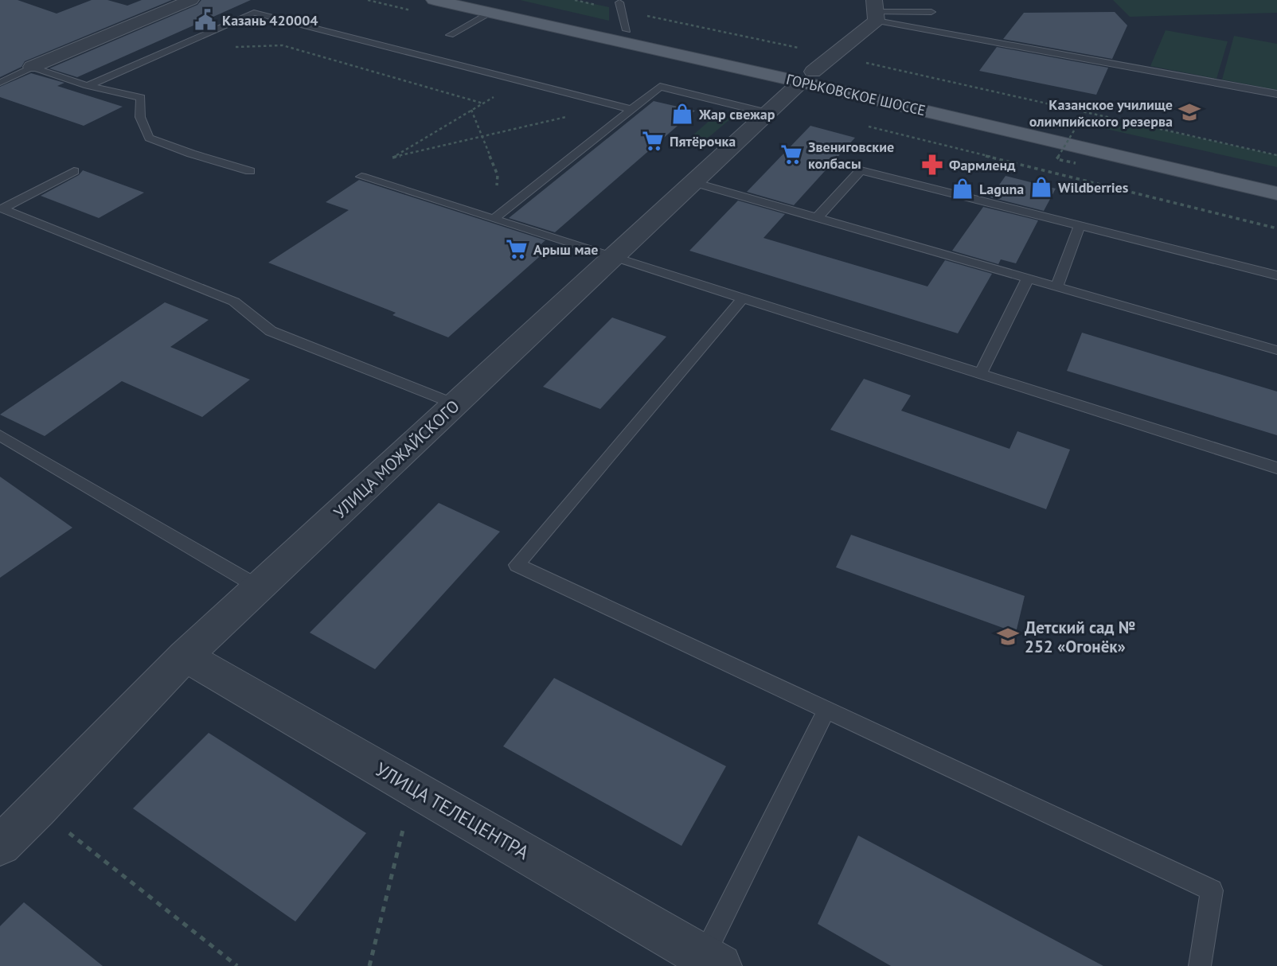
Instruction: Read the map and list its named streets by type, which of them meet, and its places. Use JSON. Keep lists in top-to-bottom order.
{
  "streets": {
    "main road": ["ГОРЬКОВСКОЕ ШОССЕ"],
    "street": ["УЛИЦА МОЖАЙСКОГО", "УЛИЦА ТЕЛЕЦЕНТРА"]
  },
  "crossings": [
    ["ГОРЬКОВСКОЕ ШОССЕ", "УЛИЦА МОЖАЙСКОГО"],
    ["УЛИЦА МОЖАЙСКОГО", "УЛИЦА ТЕЛЕЦЕНТРА"]
  ],
  "places": {
    "public building": ["Казань 420004"],
    "school or university": ["Казанское училище олимпийского резерва", "Детский сад № 252 «Огонёк»"],
    "shop": ["Жар свежар", "Wildberries", "Laguna"],
    "supermarket": ["Пятёрочка", "Звениговские колбасы", "Арыш мае"],
    "pharmacy": ["Фармленд"]
  }
}
